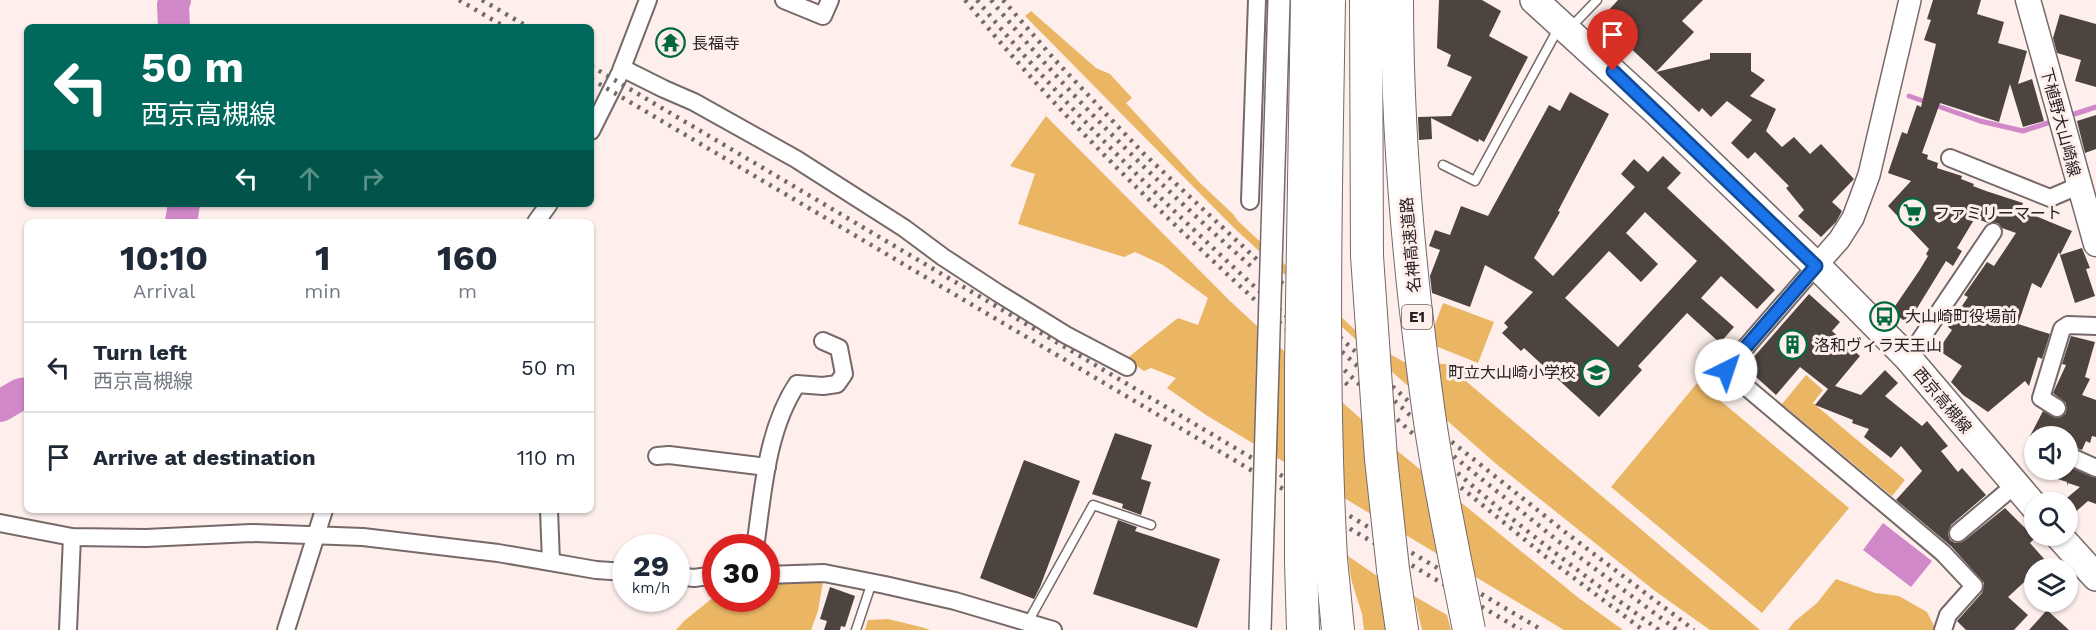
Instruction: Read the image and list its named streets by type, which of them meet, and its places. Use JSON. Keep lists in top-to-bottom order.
{
  "streets": {
    "highway": ["名神高速道路", "E1"],
    "main road": ["下植野大山崎線", "西京高槻線"]
  },
  "places": {
    "temple": ["長福寺"],
    "supermarket": ["ファミリーマート"],
    "bus stop": ["大山崎町役場前"],
    "building": ["洛和ヴィラ天王山"],
    "school or university": ["町立大山崎小学校"]
  },
  "page": {
    "turn": ["50 m", "西京高槻線"],
    "eta": [
      "10:10",
      "Arrival",
      "1",
      "min",
      "160",
      "m"
    ],
    "list": [
      {
        "name": "Turn left",
        "note": "西京高槻線",
        "value": "50 m"
      },
      {
        "name": "Arrive at destination",
        "value": "110 m"
      }
    ],
    "speed": "29 km/h",
    "limit": "30"
  }
}
